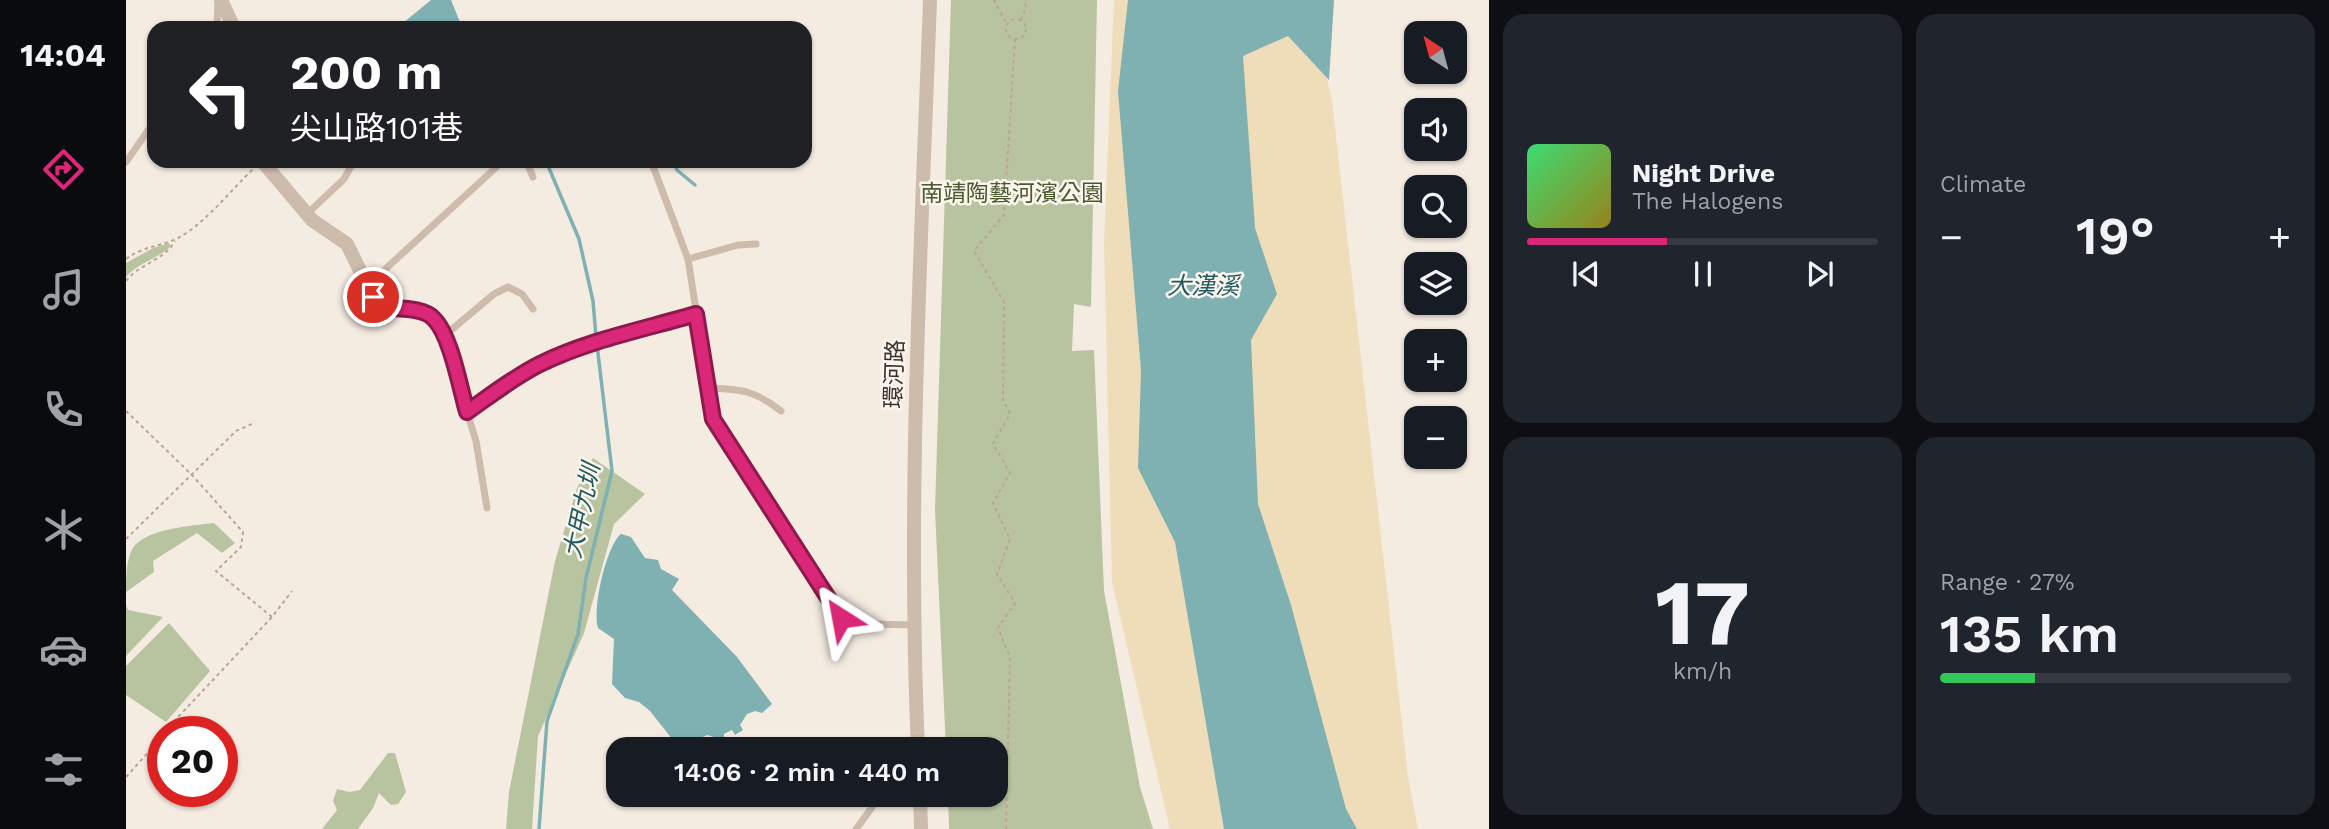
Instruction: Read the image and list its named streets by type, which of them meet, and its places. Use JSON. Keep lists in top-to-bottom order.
{
  "streets": {
    "street": ["環河路"]
  },
  "water": ["大漢溪", "大甲九圳"],
  "parks": ["南靖陶藝河濱公園"],
  "north": "top left",
  "page": {
    "tabs": "14:04",
    "tile": [
      "Climate",
      ["17", "km/h"],
      ["Range · 27%", "135 km"]
    ],
    "map_buttons": ["+", "−"],
    "turn": ["200 m", "尖山路101巷"],
    "song": ["Night Drive", "The Halogens"],
    "heat": ["−", "19°", "+"],
    "limit": "20",
    "trip": "14:06 · 2 min · 440 m"
  }
}
